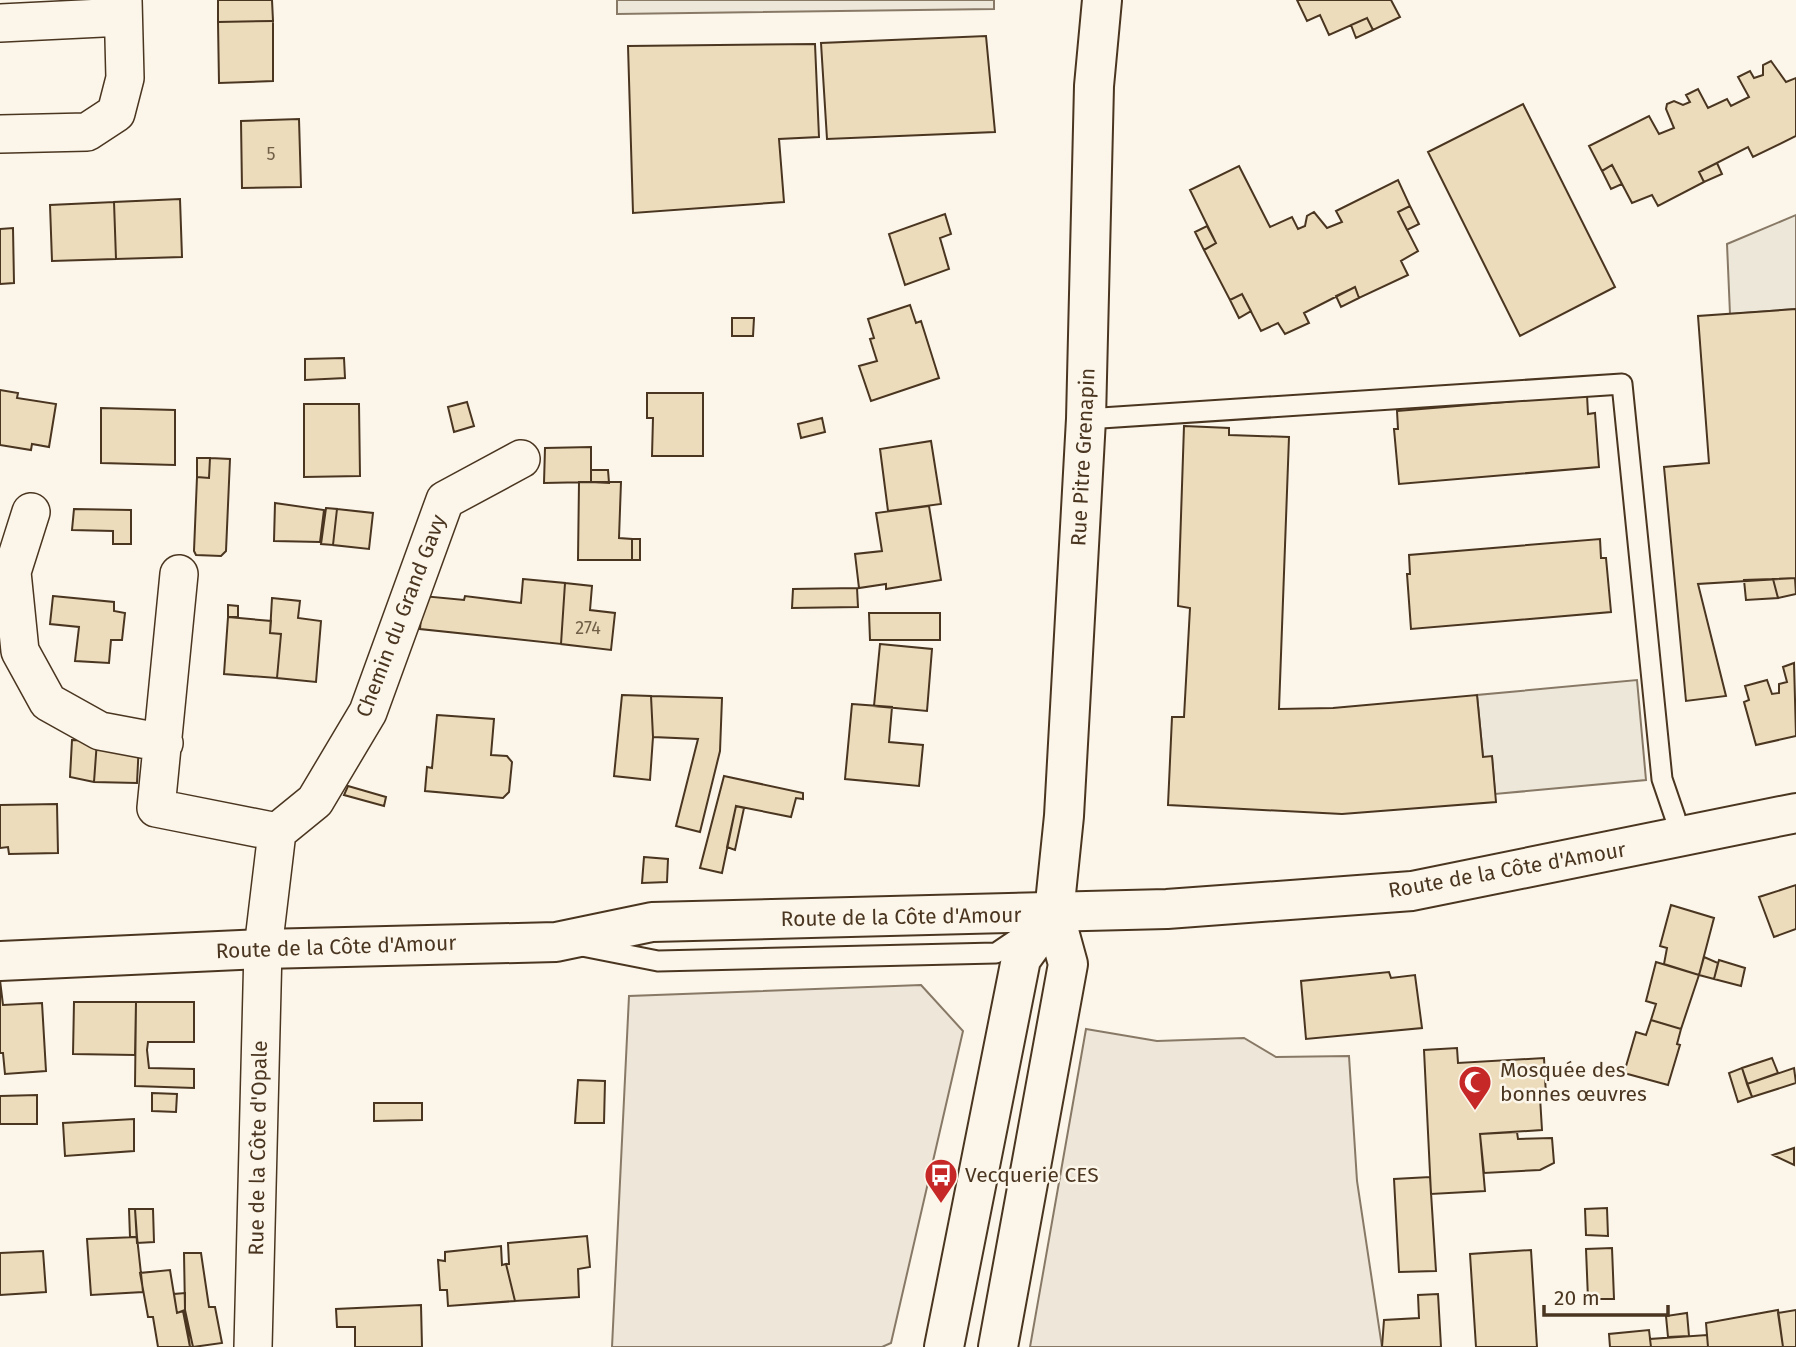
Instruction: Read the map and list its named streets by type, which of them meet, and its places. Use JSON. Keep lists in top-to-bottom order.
{
  "streets": {
    "street": [
      "Rue Pitre Grenapin",
      "Chemin du Grand Gavy",
      "Route de la Côte d'Amour",
      "Rue de la Côte d'Opale"
    ]
  },
  "crossings": [
    ["Rue Pitre Grenapin", "Route de la Côte d'Amour"],
    ["Route de la Côte d'Amour", "Rue de la Côte d'Opale"]
  ],
  "places": {
    "mosque": ["Mosquée des bonnes œuvres"],
    "bus stop": ["Vecquerie CES"]
  },
  "house_numbers": ["5", "274"],
  "scale_bar": "20 m"
}
